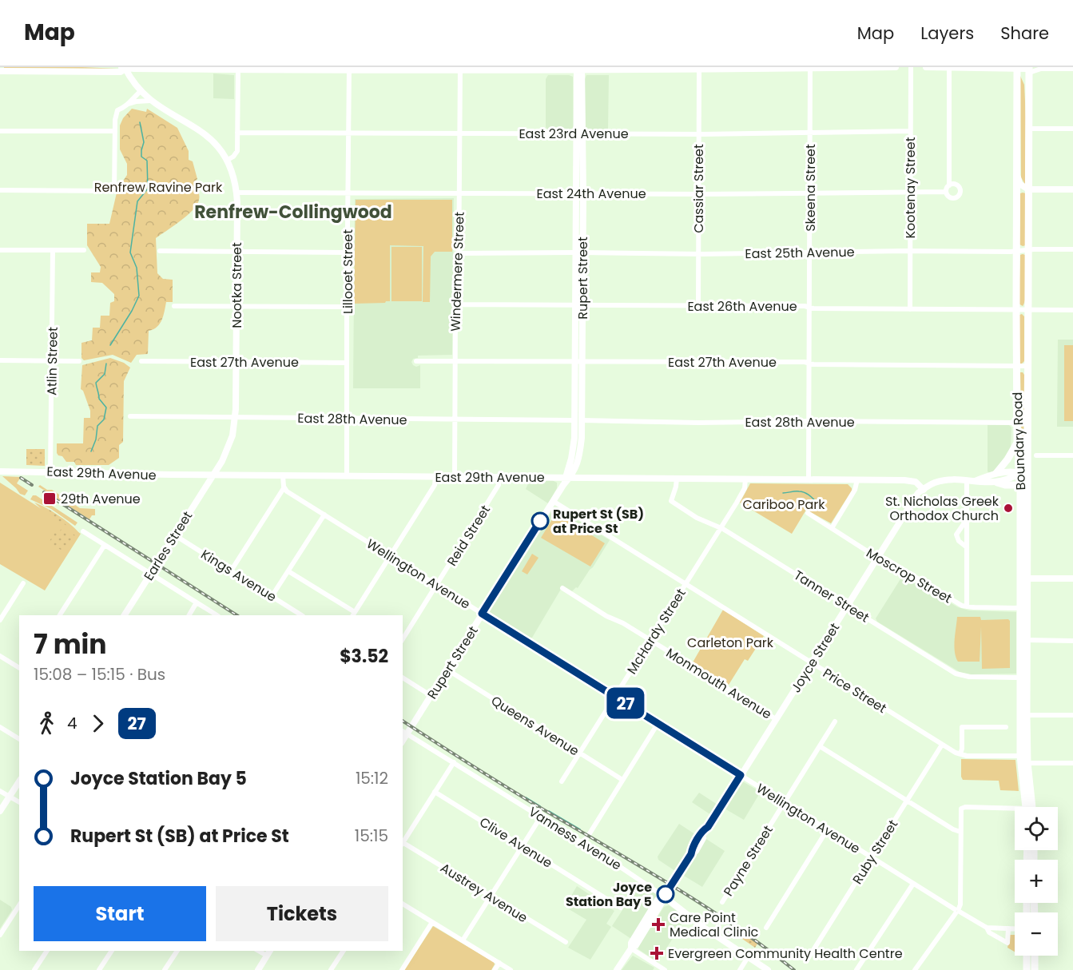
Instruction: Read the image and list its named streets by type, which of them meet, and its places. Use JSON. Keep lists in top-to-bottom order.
{
  "streets": {
    "main road": ["Boundary Road", "Joyce Street"],
    "street": [
      "East 23rd Avenue",
      "Skeena Street",
      "Kootenay Street",
      "Cassiar Street",
      "East 24th Avenue",
      "East 25th Avenue",
      "Lillooet Street",
      "Windermere Street",
      "Rupert Street",
      "Nootka Street",
      "East 26th Avenue",
      "Atlin Street",
      "East 27th Avenue",
      "East 28th Avenue",
      "East 29th Avenue",
      "Reid Street",
      "Earles Street",
      "Wellington Avenue",
      "Kings Avenue",
      "Moscrop Street",
      "Tanner Street",
      "McHardy Street",
      "Monmouth Avenue",
      "Price Street",
      "Queens Avenue",
      "Vanness Avenue",
      "Clive Avenue",
      "Ruby Street",
      "Payne Street",
      "Austrey Avenue"
    ]
  },
  "crossings": [
    ["East 23rd Avenue", "Skeena Street"],
    ["East 23rd Avenue", "Kootenay Street"],
    ["East 23rd Avenue", "Cassiar Street"],
    ["East 23rd Avenue", "Lillooet Street"],
    ["East 23rd Avenue", "Windermere Street"],
    ["East 23rd Avenue", "Rupert Street"],
    ["Skeena Street", "East 24th Avenue"],
    ["Skeena Street", "East 25th Avenue"],
    ["Skeena Street", "East 26th Avenue"],
    ["Skeena Street", "East 27th Avenue"],
    ["Skeena Street", "East 28th Avenue"],
    ["Skeena Street", "East 29th Avenue"],
    ["Kootenay Street", "East 24th Avenue"],
    ["Kootenay Street", "East 25th Avenue"],
    ["Kootenay Street", "East 26th Avenue"],
    ["Cassiar Street", "East 24th Avenue"],
    ["Cassiar Street", "East 25th Avenue"],
    ["Cassiar Street", "East 26th Avenue"],
    ["East 24th Avenue", "Lillooet Street"],
    ["East 24th Avenue", "Windermere Street"],
    ["East 24th Avenue", "Rupert Street"],
    ["East 24th Avenue", "Nootka Street"],
    ["East 25th Avenue", "Windermere Street"],
    ["East 25th Avenue", "Rupert Street"],
    ["East 25th Avenue", "Boundary Road"],
    ["Lillooet Street", "East 27th Avenue"],
    ["Lillooet Street", "East 28th Avenue"],
    ["Lillooet Street", "East 29th Avenue"],
    ["Windermere Street", "East 26th Avenue"],
    ["Windermere Street", "East 27th Avenue"],
    ["Windermere Street", "East 28th Avenue"],
    ["Windermere Street", "East 29th Avenue"],
    ["Rupert Street", "East 26th Avenue"],
    ["Rupert Street", "East 27th Avenue"],
    ["Rupert Street", "East 28th Avenue"],
    ["Rupert Street", "East 29th Avenue"],
    ["Rupert Street", "Wellington Avenue"],
    ["Rupert Street", "Price Street"],
    ["Rupert Street", "Queens Avenue"],
    ["Rupert Street", "Vanness Avenue"],
    ["Nootka Street", "East 27th Avenue"],
    ["Nootka Street", "East 28th Avenue"],
    ["Nootka Street", "East 29th Avenue"],
    ["Nootka Street", "Earles Street"],
    ["East 26th Avenue", "Boundary Road"],
    ["Atlin Street", "East 29th Avenue"],
    ["East 27th Avenue", "Boundary Road"],
    ["East 28th Avenue", "Boundary Road"],
    ["Boundary Road", "Moscrop Street"],
    ["Boundary Road", "Tanner Street"],
    ["Boundary Road", "Price Street"],
    ["East 29th Avenue", "Reid Street"],
    ["East 29th Avenue", "Earles Street"],
    ["East 29th Avenue", "Tanner Street"],
    ["East 29th Avenue", "McHardy Street"],
    ["East 29th Avenue", "Joyce Street"],
    ["Reid Street", "Wellington Avenue"],
    ["Earles Street", "Kings Avenue"],
    ["Wellington Avenue", "McHardy Street"],
    ["Wellington Avenue", "Joyce Street"],
    ["Wellington Avenue", "Ruby Street"],
    ["Wellington Avenue", "Payne Street"],
    ["Moscrop Street", "Joyce Street"],
    ["Tanner Street", "McHardy Street"],
    ["Tanner Street", "Joyce Street"],
    ["McHardy Street", "Monmouth Avenue"],
    ["McHardy Street", "Price Street"],
    ["McHardy Street", "Queens Avenue"],
    ["Joyce Street", "Monmouth Avenue"],
    ["Joyce Street", "Price Street"],
    ["Joyce Street", "Vanness Avenue"],
    ["Price Street", "Ruby Street"]
  ],
  "districts": ["Renfrew-Collingwood"],
  "parks": ["Renfrew Ravine Park", "Cariboo Park", "Carleton Park"],
  "places": {
    "transit": ["29th Avenue"],
    "other": ["St. Nicholas Greek Orthodox Church", "Rupert St (SB) at Price St", "Joyce Station Bay 5"],
    "health": ["Care Point Medical Clinic", "Evergreen Community Health Centre"]
  },
  "lines": ["bus line 27"],
  "page": {
    "header": "Map",
    "nav": ["Map", "Layers", "Share"],
    "on_map": "27",
    "heading": ["7 min", "15:08 – 15:15 · Bus", "$3.52"],
    "legs": ["4", "27"],
    "list": [
      {
        "name": "Joyce Station Bay 5",
        "value": "15:12"
      },
      {
        "name": "Rupert St (SB) at Price St",
        "value": "15:15"
      }
    ],
    "map_buttons": ["+", "−"],
    "buttons": ["Start", "Tickets"]
  }
}
